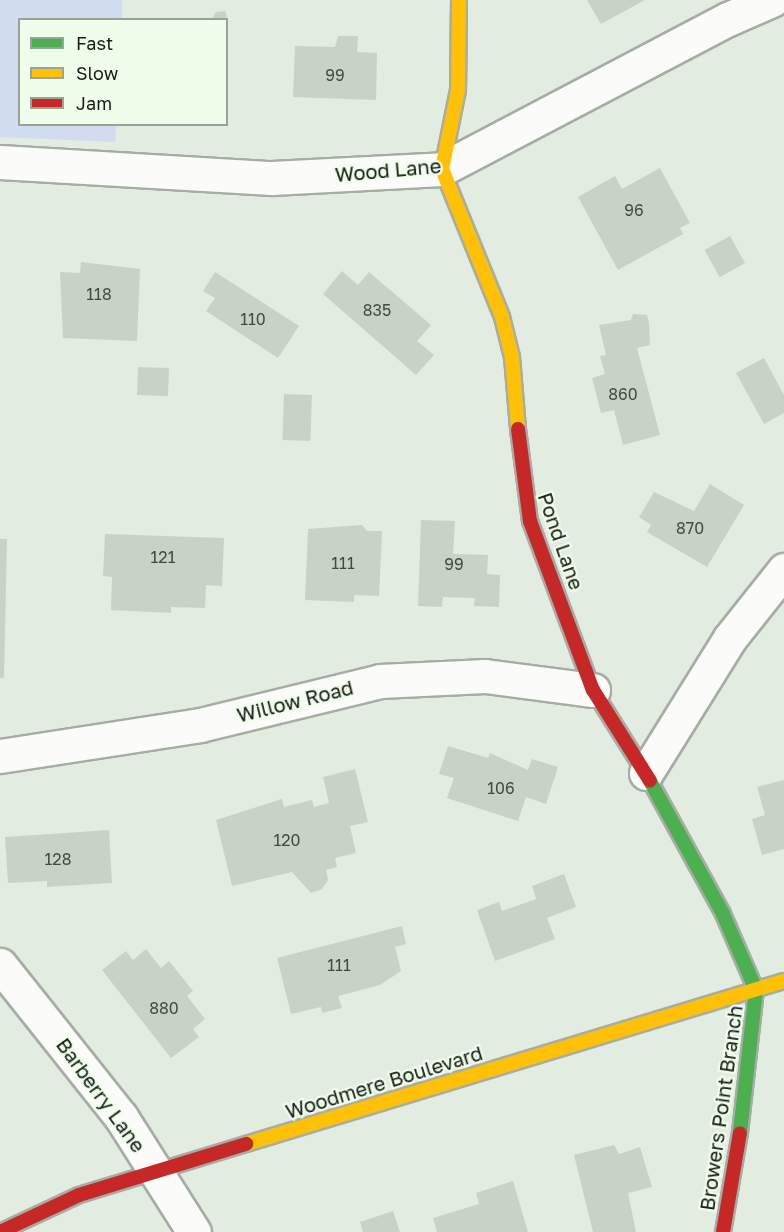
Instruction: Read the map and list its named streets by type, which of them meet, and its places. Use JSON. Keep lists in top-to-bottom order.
{
  "streets": {
    "street": [
      "Wood Lane",
      "Pond Lane",
      "Willow Road",
      "Woodmere Boulevard",
      "Barberry Lane",
      "Browers Point Branch"
    ]
  },
  "crossings": [
    ["Wood Lane", "Pond Lane"],
    ["Pond Lane", "Willow Road"],
    ["Pond Lane", "Woodmere Boulevard"],
    ["Pond Lane", "Browers Point Branch"],
    ["Woodmere Boulevard", "Barberry Lane"],
    ["Woodmere Boulevard", "Browers Point Branch"]
  ],
  "house_numbers": [
    "99",
    "96",
    "118",
    "835",
    "110",
    "860",
    "870",
    "121",
    "111",
    "99",
    "106",
    "120",
    "128",
    "111",
    "880"
  ],
  "legend": ["Fast", "Slow", "Jam"]
}
